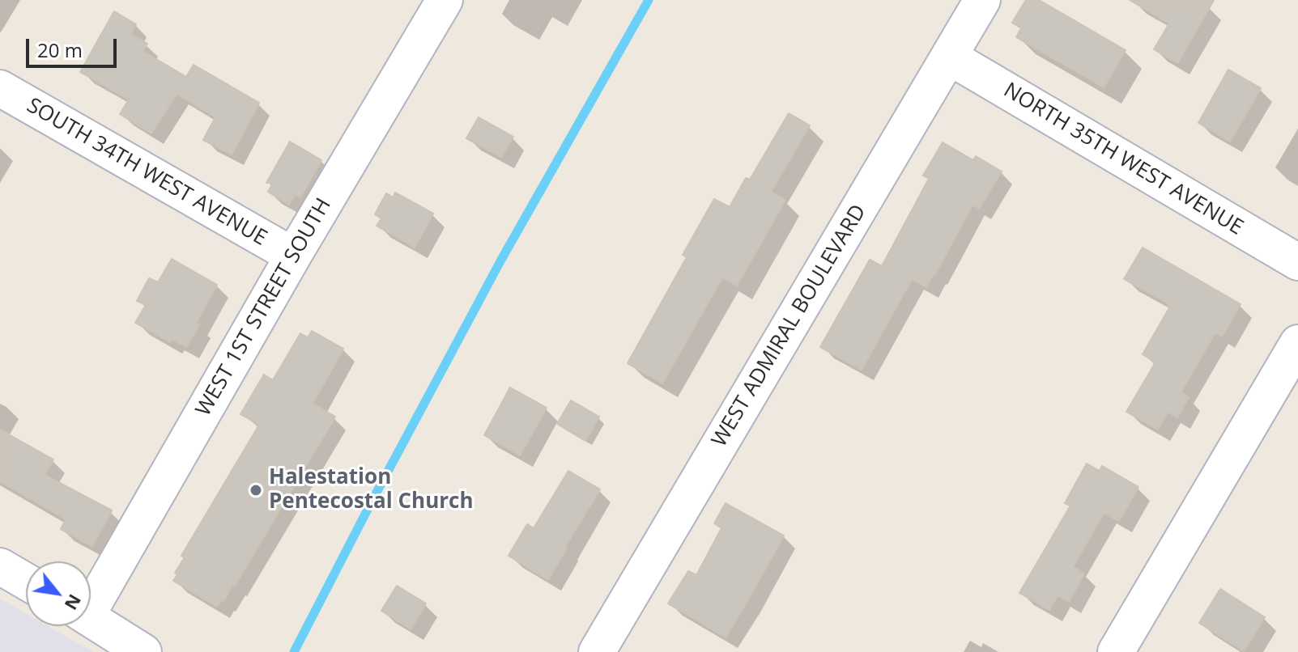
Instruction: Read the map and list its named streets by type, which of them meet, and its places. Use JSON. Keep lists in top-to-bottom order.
{
  "streets": {
    "street": [
      "NORTH 35TH WEST AVENUE",
      "SOUTH 34TH WEST AVENUE",
      "WEST 1ST STREET SOUTH",
      "WEST ADMIRAL BOULEVARD"
    ]
  },
  "crossings": [
    ["NORTH 35TH WEST AVENUE", "WEST ADMIRAL BOULEVARD"],
    ["SOUTH 34TH WEST AVENUE", "WEST 1ST STREET SOUTH"]
  ],
  "places": ["Halestation Pentecostal Church"],
  "scale_bar": "20 m",
  "north": "bottom right"
}
